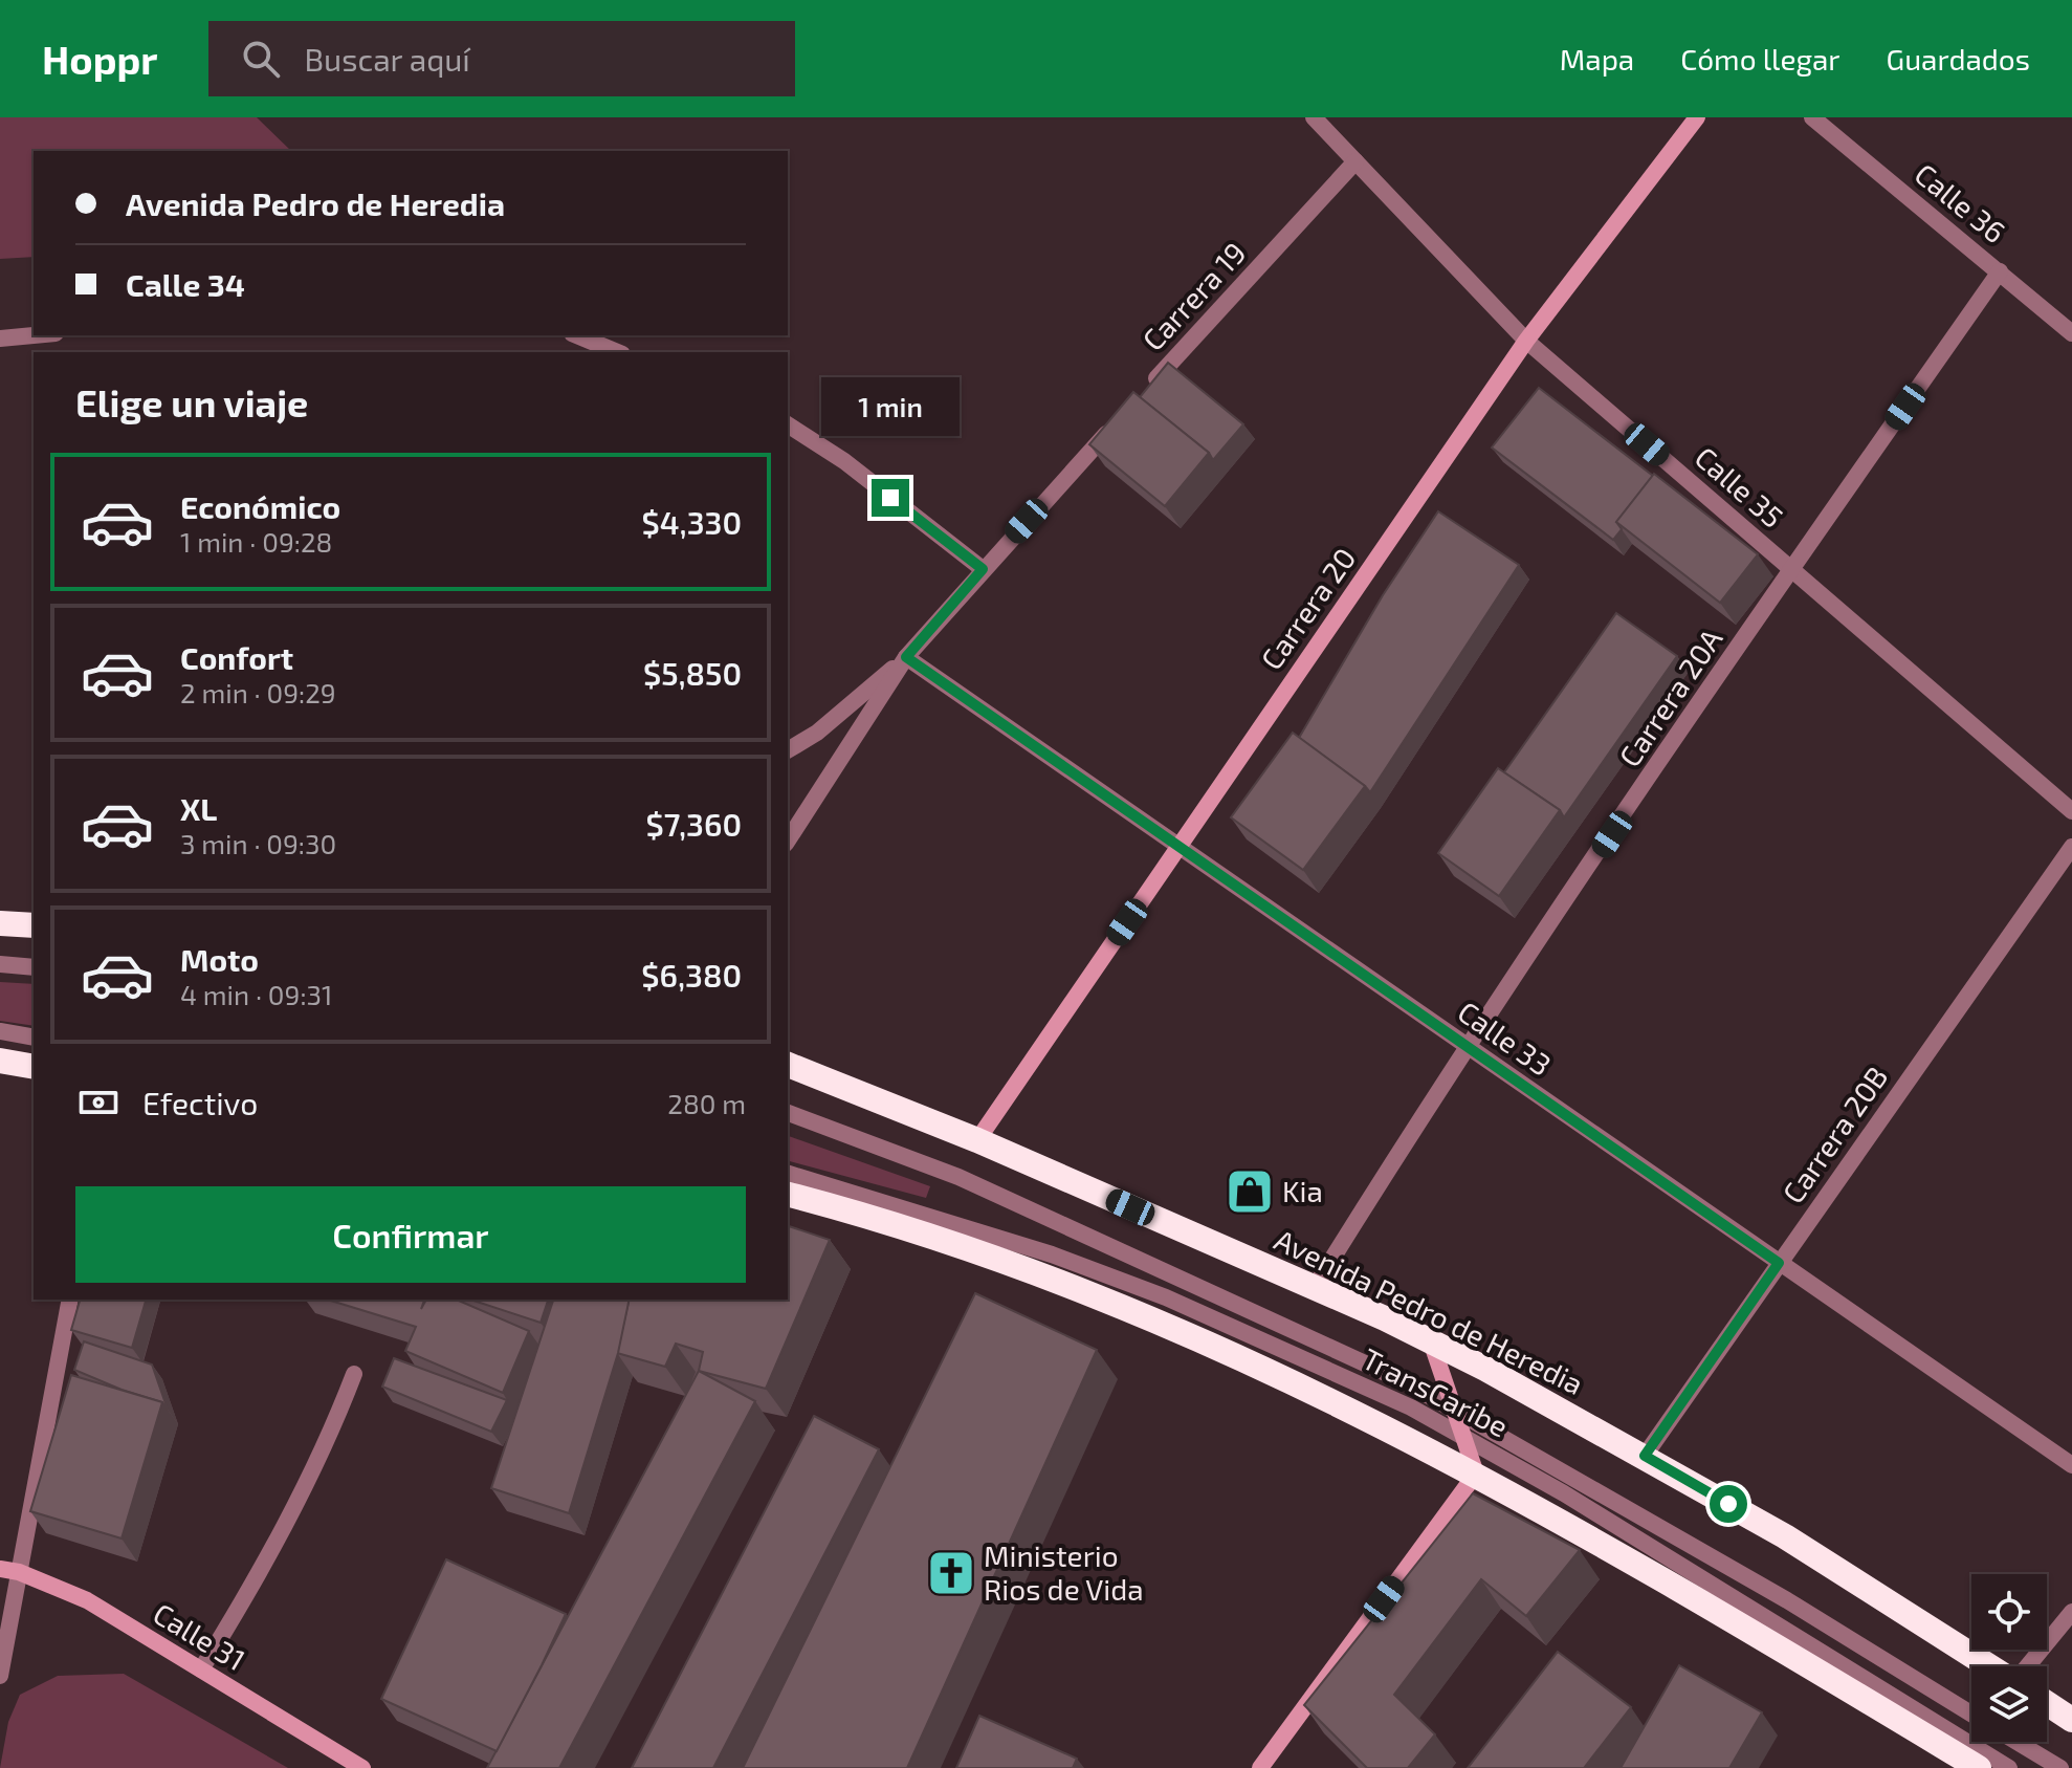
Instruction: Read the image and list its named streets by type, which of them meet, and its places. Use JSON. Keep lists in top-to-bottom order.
{
  "streets": {
    "highway": ["Avenida Pedro de Heredia"],
    "street": [
      "Calle 36",
      "Carrera 19",
      "Calle 35",
      "Carrera 20",
      "Carrera 20A",
      "Calle 33",
      "Carrera 20B",
      "TransCaribe",
      "Calle 31"
    ]
  },
  "crossings": [
    ["Calle 36", "Carrera 20A"],
    ["Carrera 19", "Calle 35"],
    ["Calle 35", "Carrera 20"],
    ["Calle 35", "Carrera 20A"],
    ["Carrera 20", "Calle 33"],
    ["Carrera 20", "Avenida Pedro de Heredia"],
    ["Carrera 20A", "Calle 33"],
    ["Carrera 20A", "Avenida Pedro de Heredia"],
    ["Calle 33", "Carrera 20B"],
    ["Carrera 20B", "Avenida Pedro de Heredia"]
  ],
  "places": {
    "shop": ["Kia"],
    "church": ["Ministerio Rios de Vida"]
  },
  "page": {
    "header": "Hoppr",
    "search": "Buscar aquí",
    "nav": ["Mapa", "Cómo llegar", "Guardados"],
    "banner": ["Avenida Pedro de Heredia", "Calle 34"],
    "heading": "Elige un viaje",
    "bubble": "1 min",
    "list": [
      {
        "name": "Económico",
        "note": "1 min · 09:28",
        "value": "$4,330"
      },
      {
        "name": "Confort",
        "note": "2 min · 09:29",
        "value": "$5,850"
      },
      {
        "name": "XL",
        "note": "3 min · 09:30",
        "value": "$7,360"
      },
      {
        "name": "Moto",
        "note": "4 min · 09:31",
        "value": "$6,380"
      }
    ],
    "pay": ["Efectivo", "280 m"],
    "buttons": "Confirmar"
  }
}
